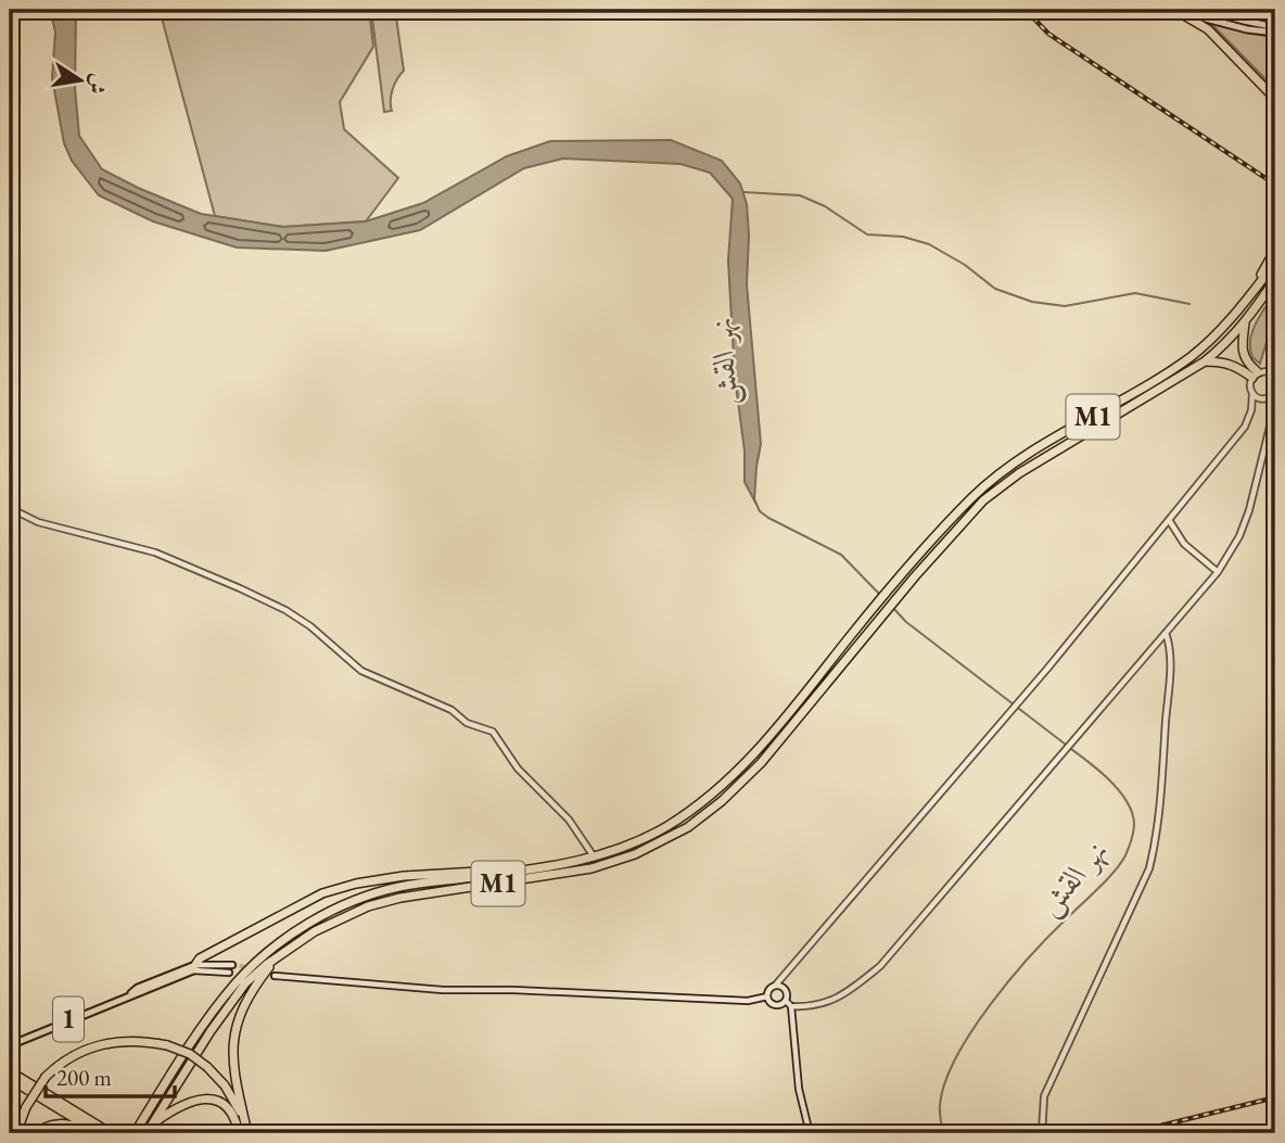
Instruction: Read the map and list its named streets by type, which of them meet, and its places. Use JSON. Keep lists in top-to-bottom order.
{
  "streets": {
    "highway": ["M1"],
    "main road": ["1"]
  },
  "water": ["نهر القش"],
  "scale_bar": "200 m",
  "north": "right"
}
